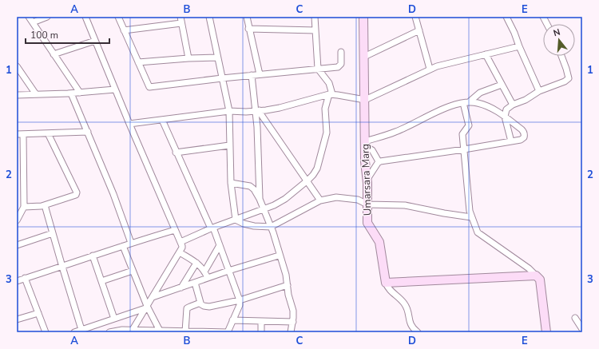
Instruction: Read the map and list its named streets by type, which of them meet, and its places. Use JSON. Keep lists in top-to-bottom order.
{
  "streets": {
    "street": ["Umarsara Marg"]
  },
  "scale_bar": "100 m",
  "north": "top",
  "grid": {
    "columns": [
      "A",
      "B",
      "C",
      "D",
      "E"
    ],
    "rows": ["1", "2", "3"]
  }
}
